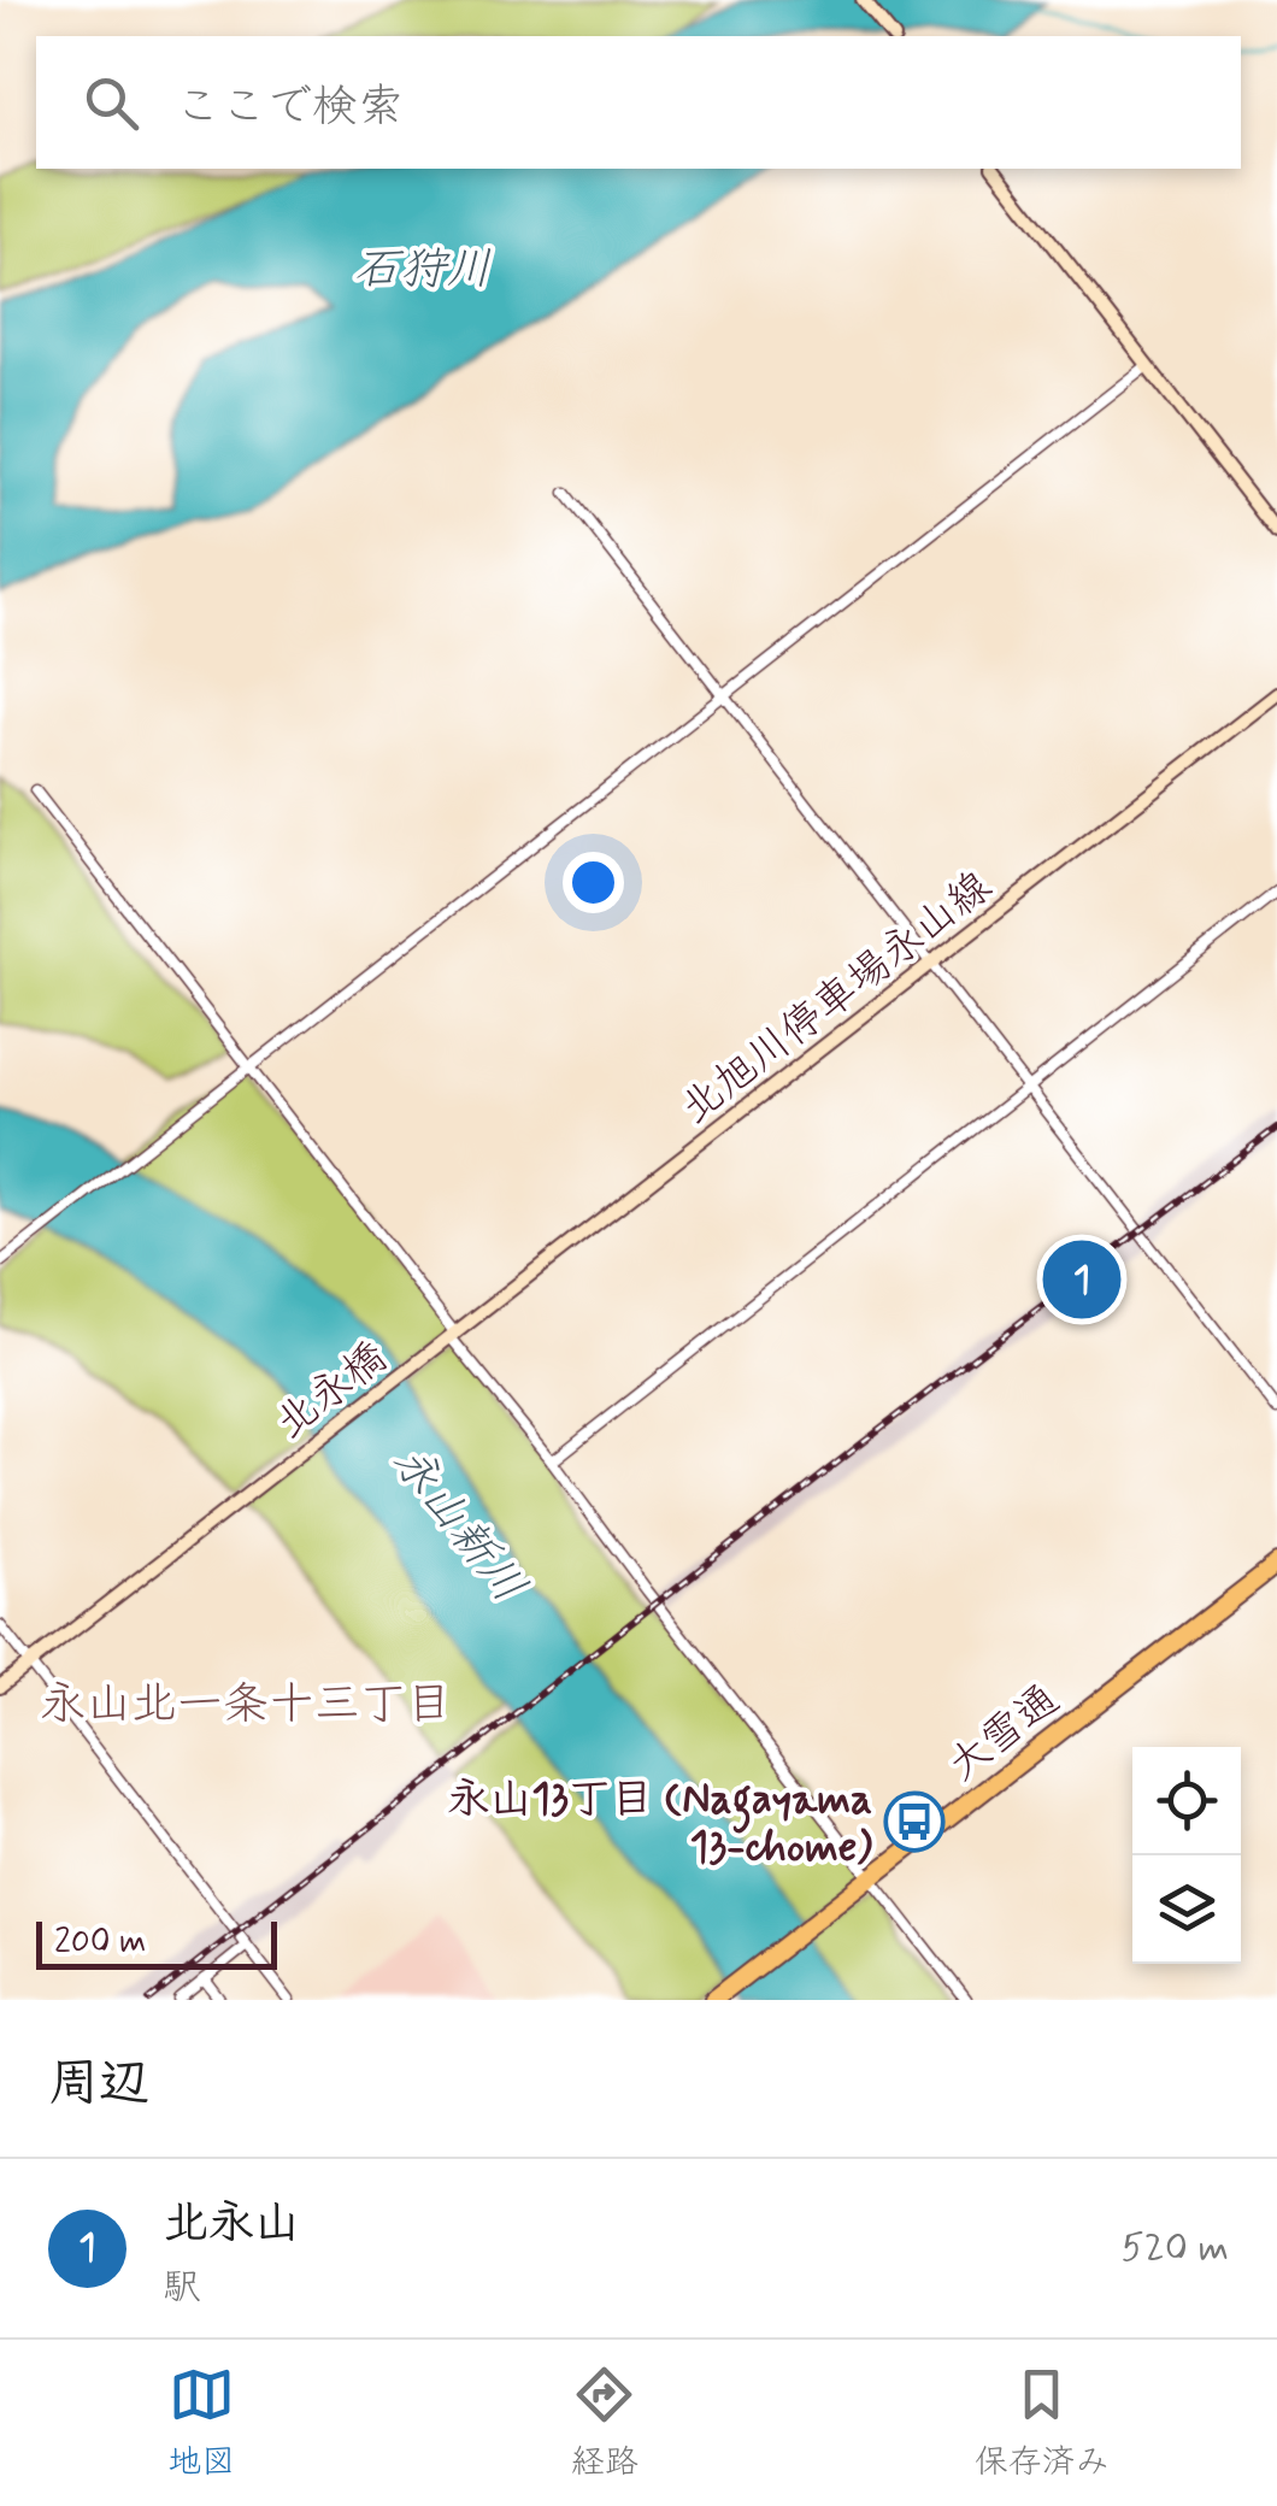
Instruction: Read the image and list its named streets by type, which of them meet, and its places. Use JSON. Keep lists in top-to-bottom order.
{
  "streets": {
    "highway": ["大雪通"],
    "main road": ["北旭川停車場永山線", "北永橋"]
  },
  "crossings": [
    ["北旭川停車場永山線", "北永橋"]
  ],
  "districts": ["永山北一条十三丁目"],
  "water": ["石狩川", "永山新川"],
  "places": {
    "bus stop": ["永山13丁目 (Nagayama 13-chome)"]
  },
  "scale_bar": "200 m",
  "page": {
    "search": "ここで検索",
    "pins": "1",
    "scale": "200 m",
    "heading": "周辺",
    "list": [
      {
        "mark": "1",
        "name": "北永山",
        "note": "駅",
        "value": "520 m"
      }
    ],
    "nav": ["地図", "経路", "保存済み"]
  }
}
